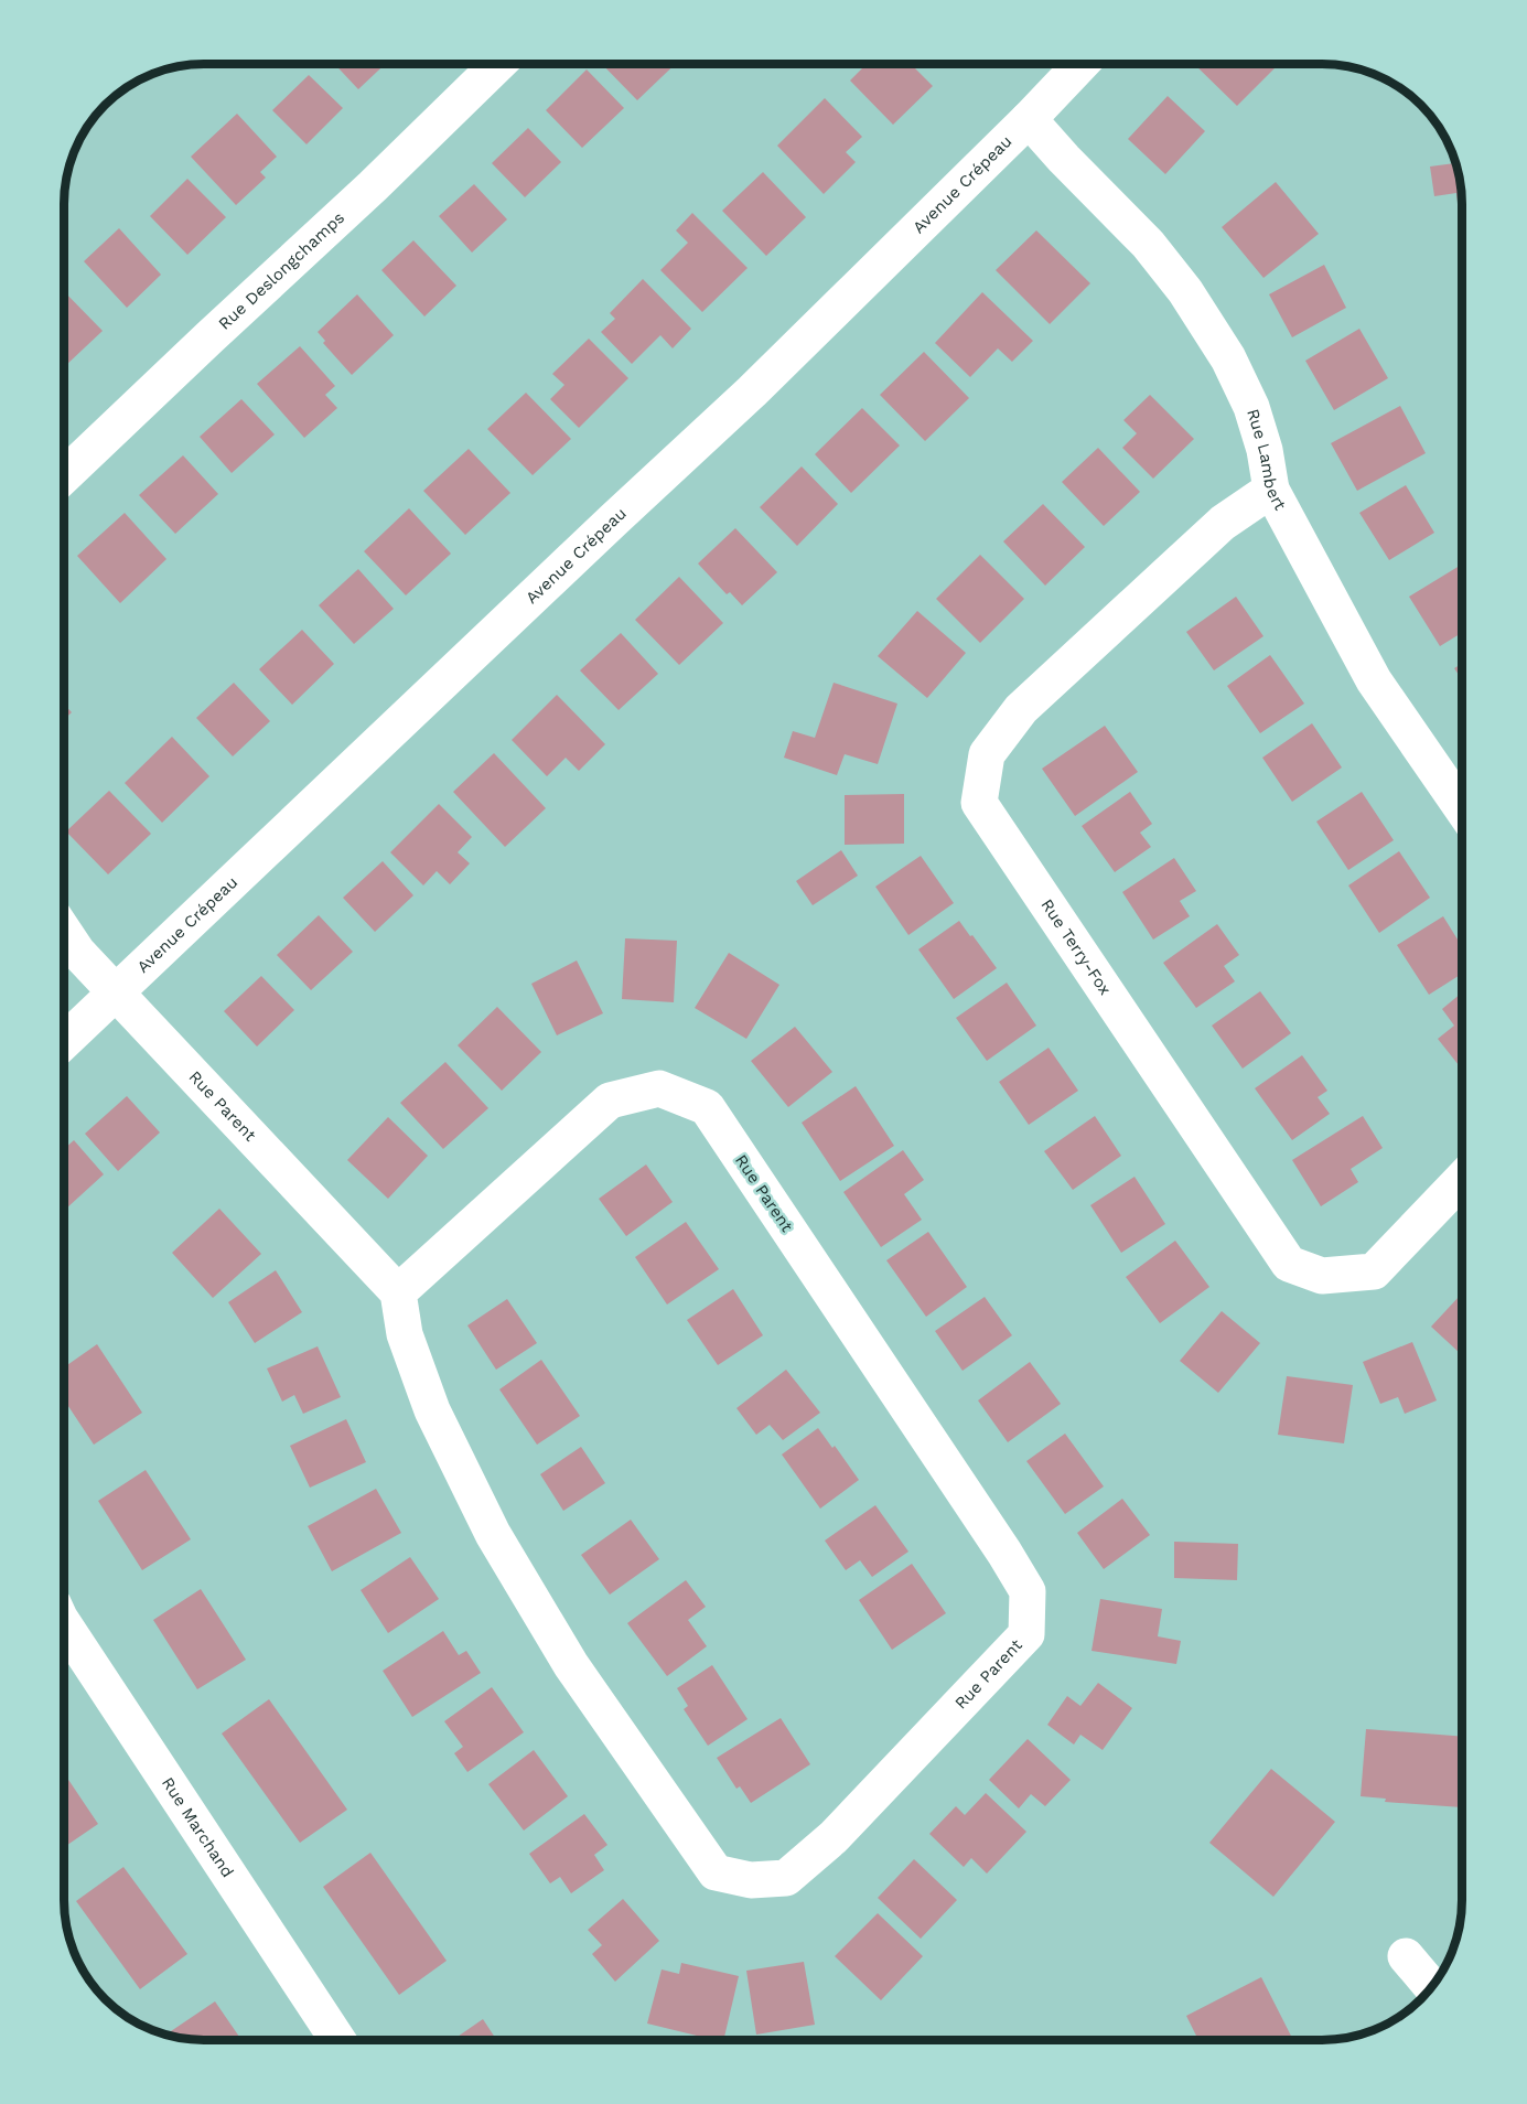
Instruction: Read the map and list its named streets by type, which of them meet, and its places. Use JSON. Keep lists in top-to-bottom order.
{
  "streets": {
    "street": [
      "Avenue Crépeau",
      "Rue Deslongchamps",
      "Rue Lambert",
      "Rue Terry-Fox",
      "Rue Parent",
      "Rue Marchand"
    ]
  },
  "crossings": [
    ["Avenue Crépeau", "Rue Lambert"],
    ["Avenue Crépeau", "Rue Parent"],
    ["Rue Lambert", "Rue Terry-Fox"]
  ]
}
